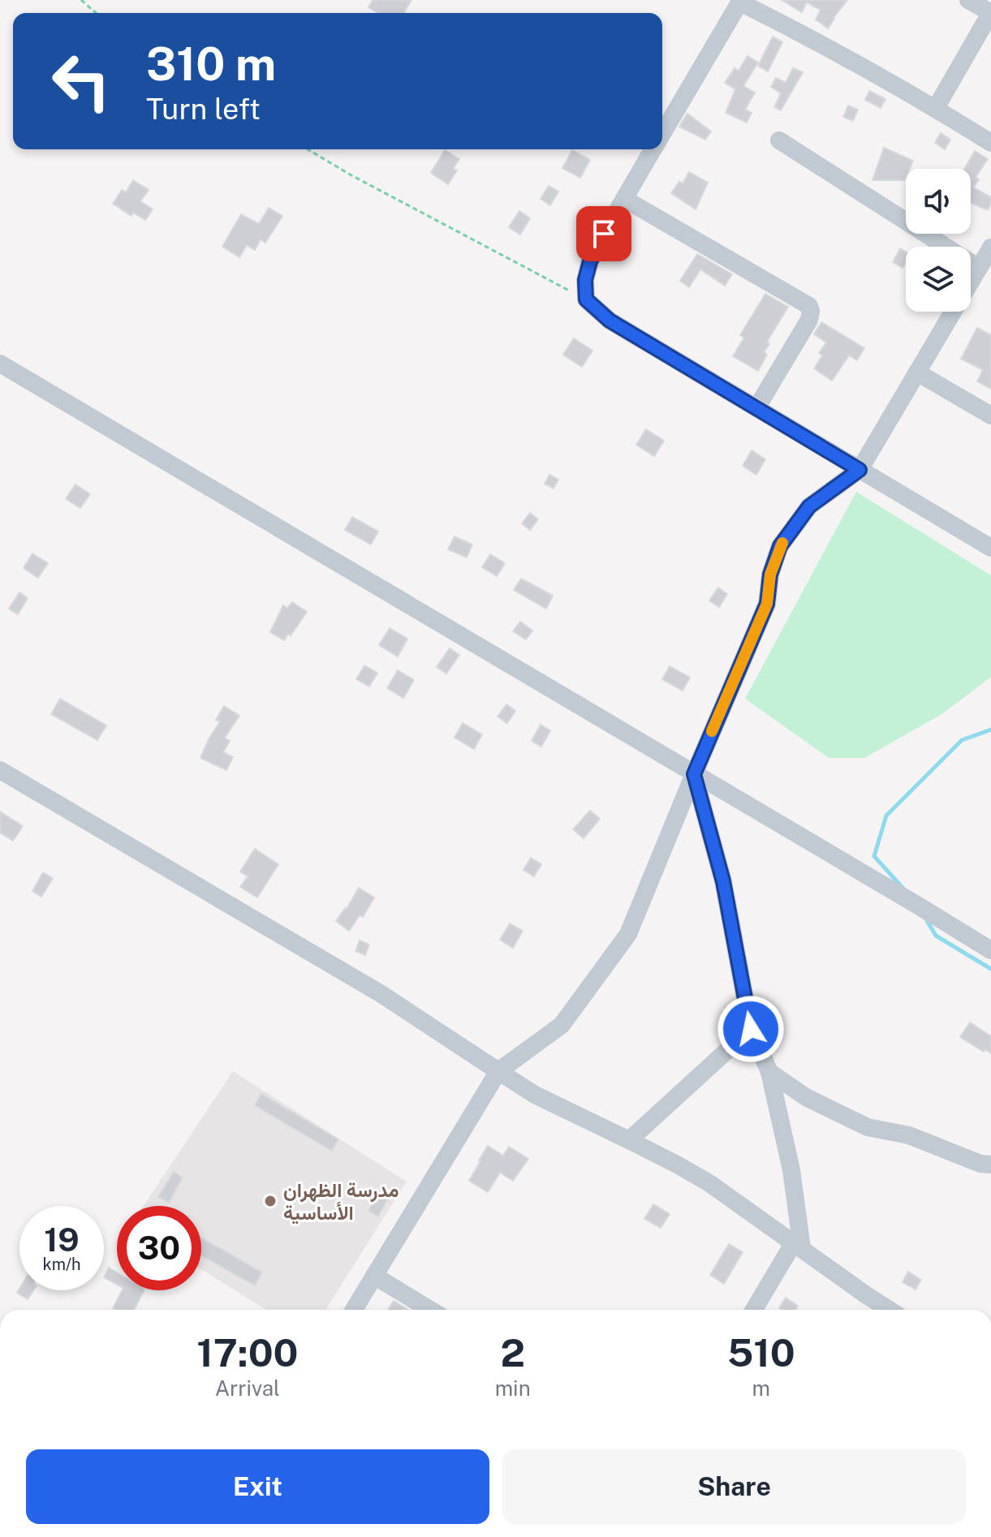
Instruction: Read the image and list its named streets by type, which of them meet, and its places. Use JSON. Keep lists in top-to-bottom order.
{
  "places": ["مدرسة الظهران الأساسية"],
  "page": {
    "turn": ["310 m", "Turn left"],
    "speed": "19 km/h",
    "limit": "30",
    "eta": [
      "17:00",
      "Arrival",
      "2",
      "min",
      "510",
      "m"
    ],
    "buttons": ["Exit", "Share"]
  }
}
